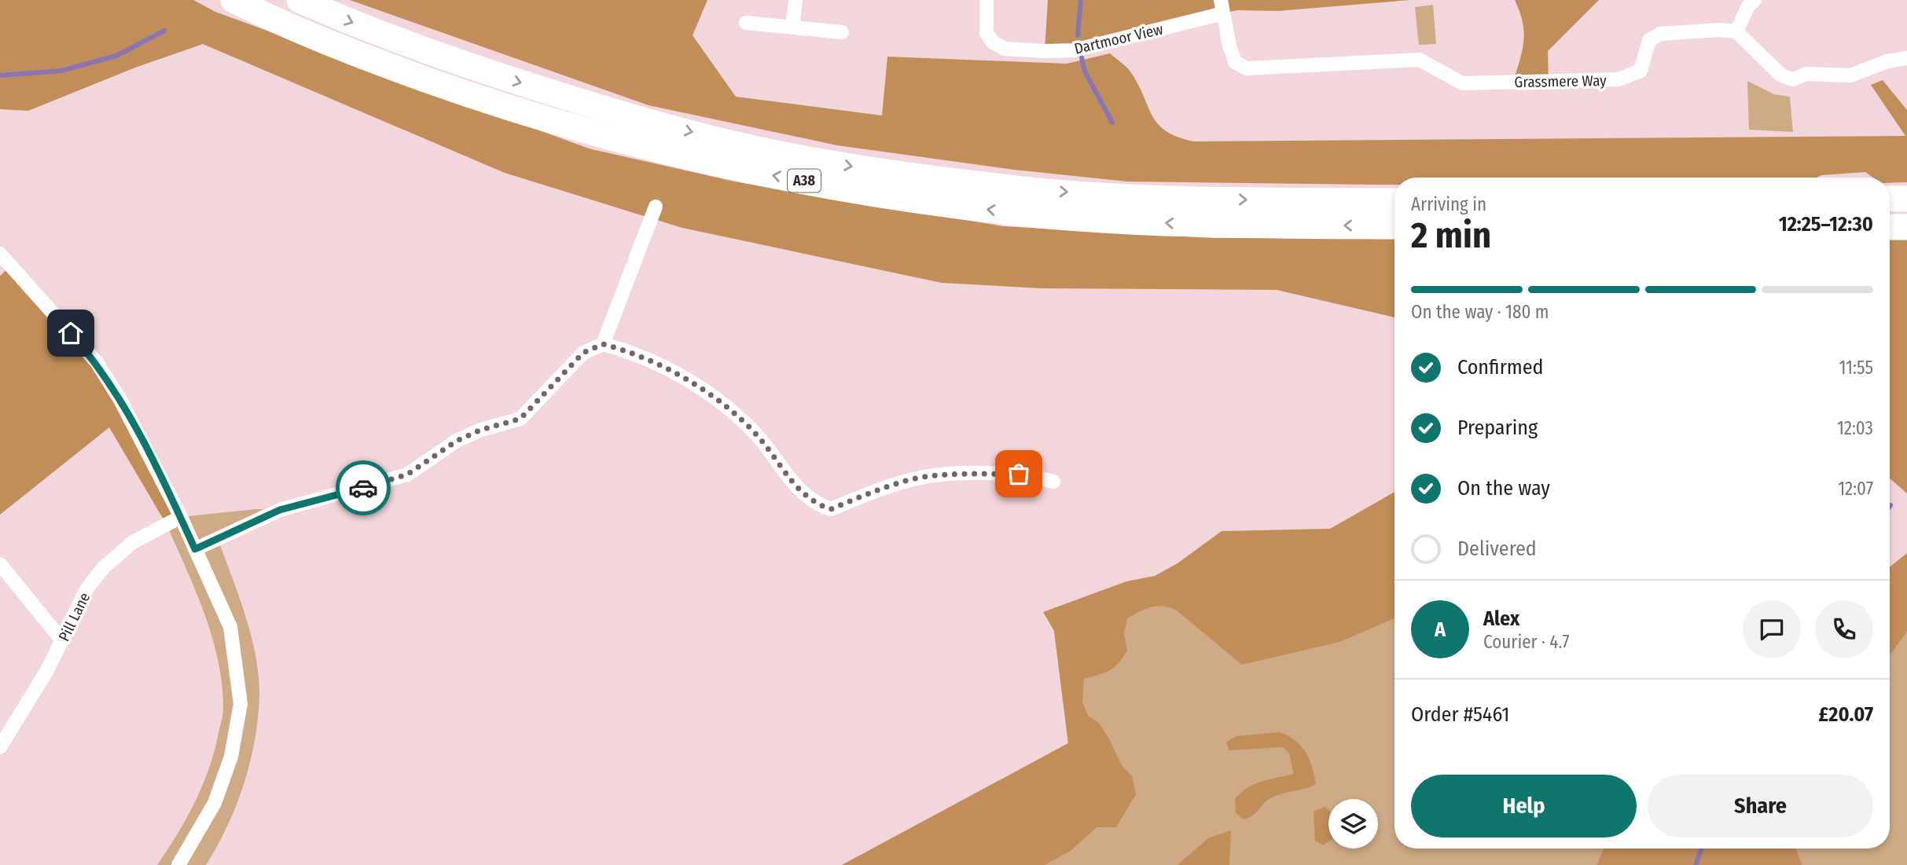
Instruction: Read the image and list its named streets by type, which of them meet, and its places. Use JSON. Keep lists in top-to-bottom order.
{
  "streets": {
    "highway": ["A38"],
    "street": ["Dartmoor View", "Grassmere Way", "Pill Lane"]
  },
  "crossings": [
    ["Dartmoor View", "Grassmere Way"]
  ],
  "page": {
    "heading": ["2 min", "Arriving in", "12:25–12:30"],
    "panel": [
      "Alex",
      "Courier · 4.7",
      "Order #5461",
      "£20.07"
    ],
    "bar": "On the way · 180 m",
    "list": [
      ["Confirmed", "11:55"],
      ["Preparing", "12:03"],
      ["On the way", "12:07"],
      "Delivered"
    ],
    "round": "A",
    "buttons": ["Help", "Share"]
  }
}
